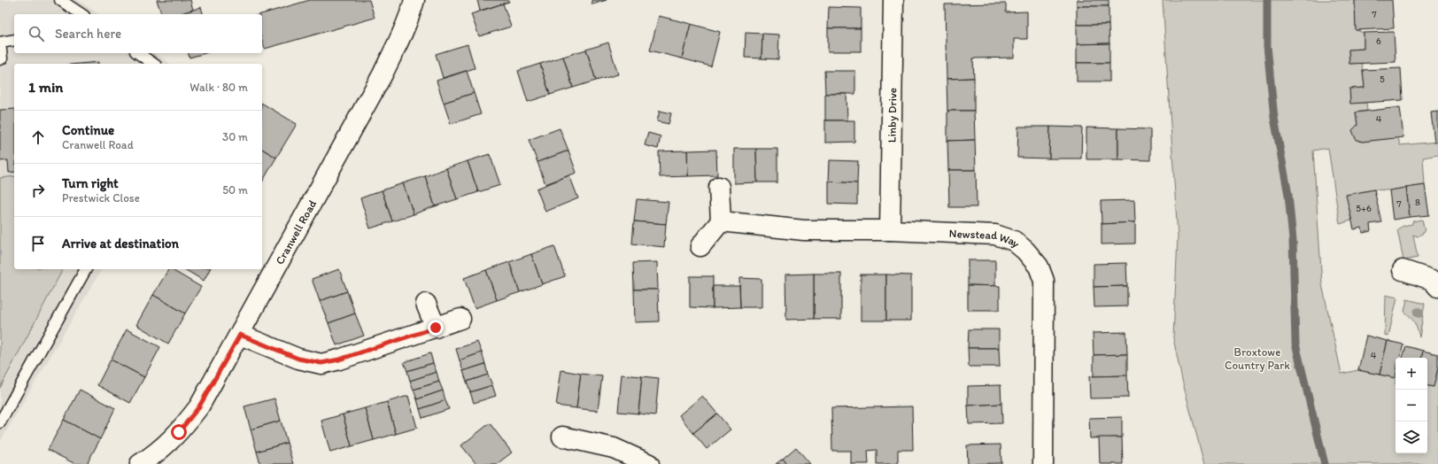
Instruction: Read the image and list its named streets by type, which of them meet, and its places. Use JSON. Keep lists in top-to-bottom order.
{
  "streets": {
    "street": ["Linby Drive", "Cranwell Road", "Newstead Way"]
  },
  "crossings": [
    ["Linby Drive", "Newstead Way"]
  ],
  "parks": ["Broxtowe Country Park"],
  "house_numbers": [
    "7",
    "6",
    "5",
    "4",
    "8",
    "7",
    "5+6",
    "4"
  ],
  "page": {
    "search": "Search here",
    "heading": ["1 min", "Walk · 80 m"],
    "list": [
      ["Continue", "Cranwell Road", "30 m"],
      ["Turn right", "Prestwick Close", "50 m"],
      "Arrive at destination"
    ],
    "map_buttons": ["+", "−"]
  }
}
